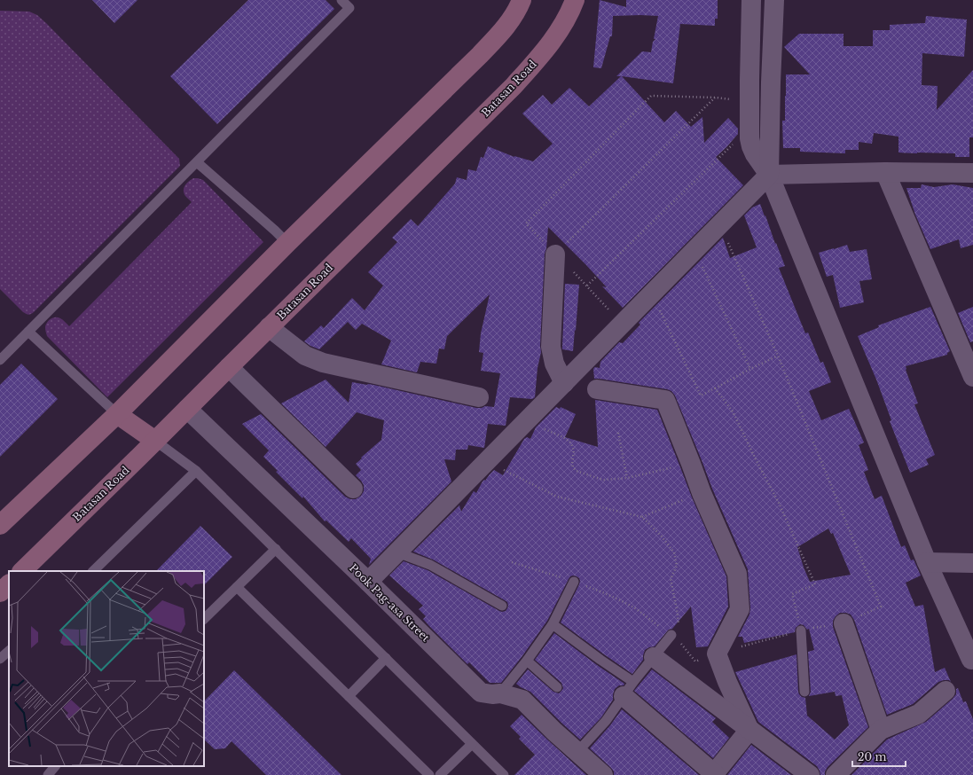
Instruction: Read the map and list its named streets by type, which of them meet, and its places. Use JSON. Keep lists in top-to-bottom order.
{
  "streets": {
    "main road": ["Batasan Road"],
    "street": ["Pook Pag-asa Street"]
  },
  "crossings": [
    ["Batasan Road", "Pook Pag-asa Street"]
  ],
  "scale_bar": "20 m"
}
